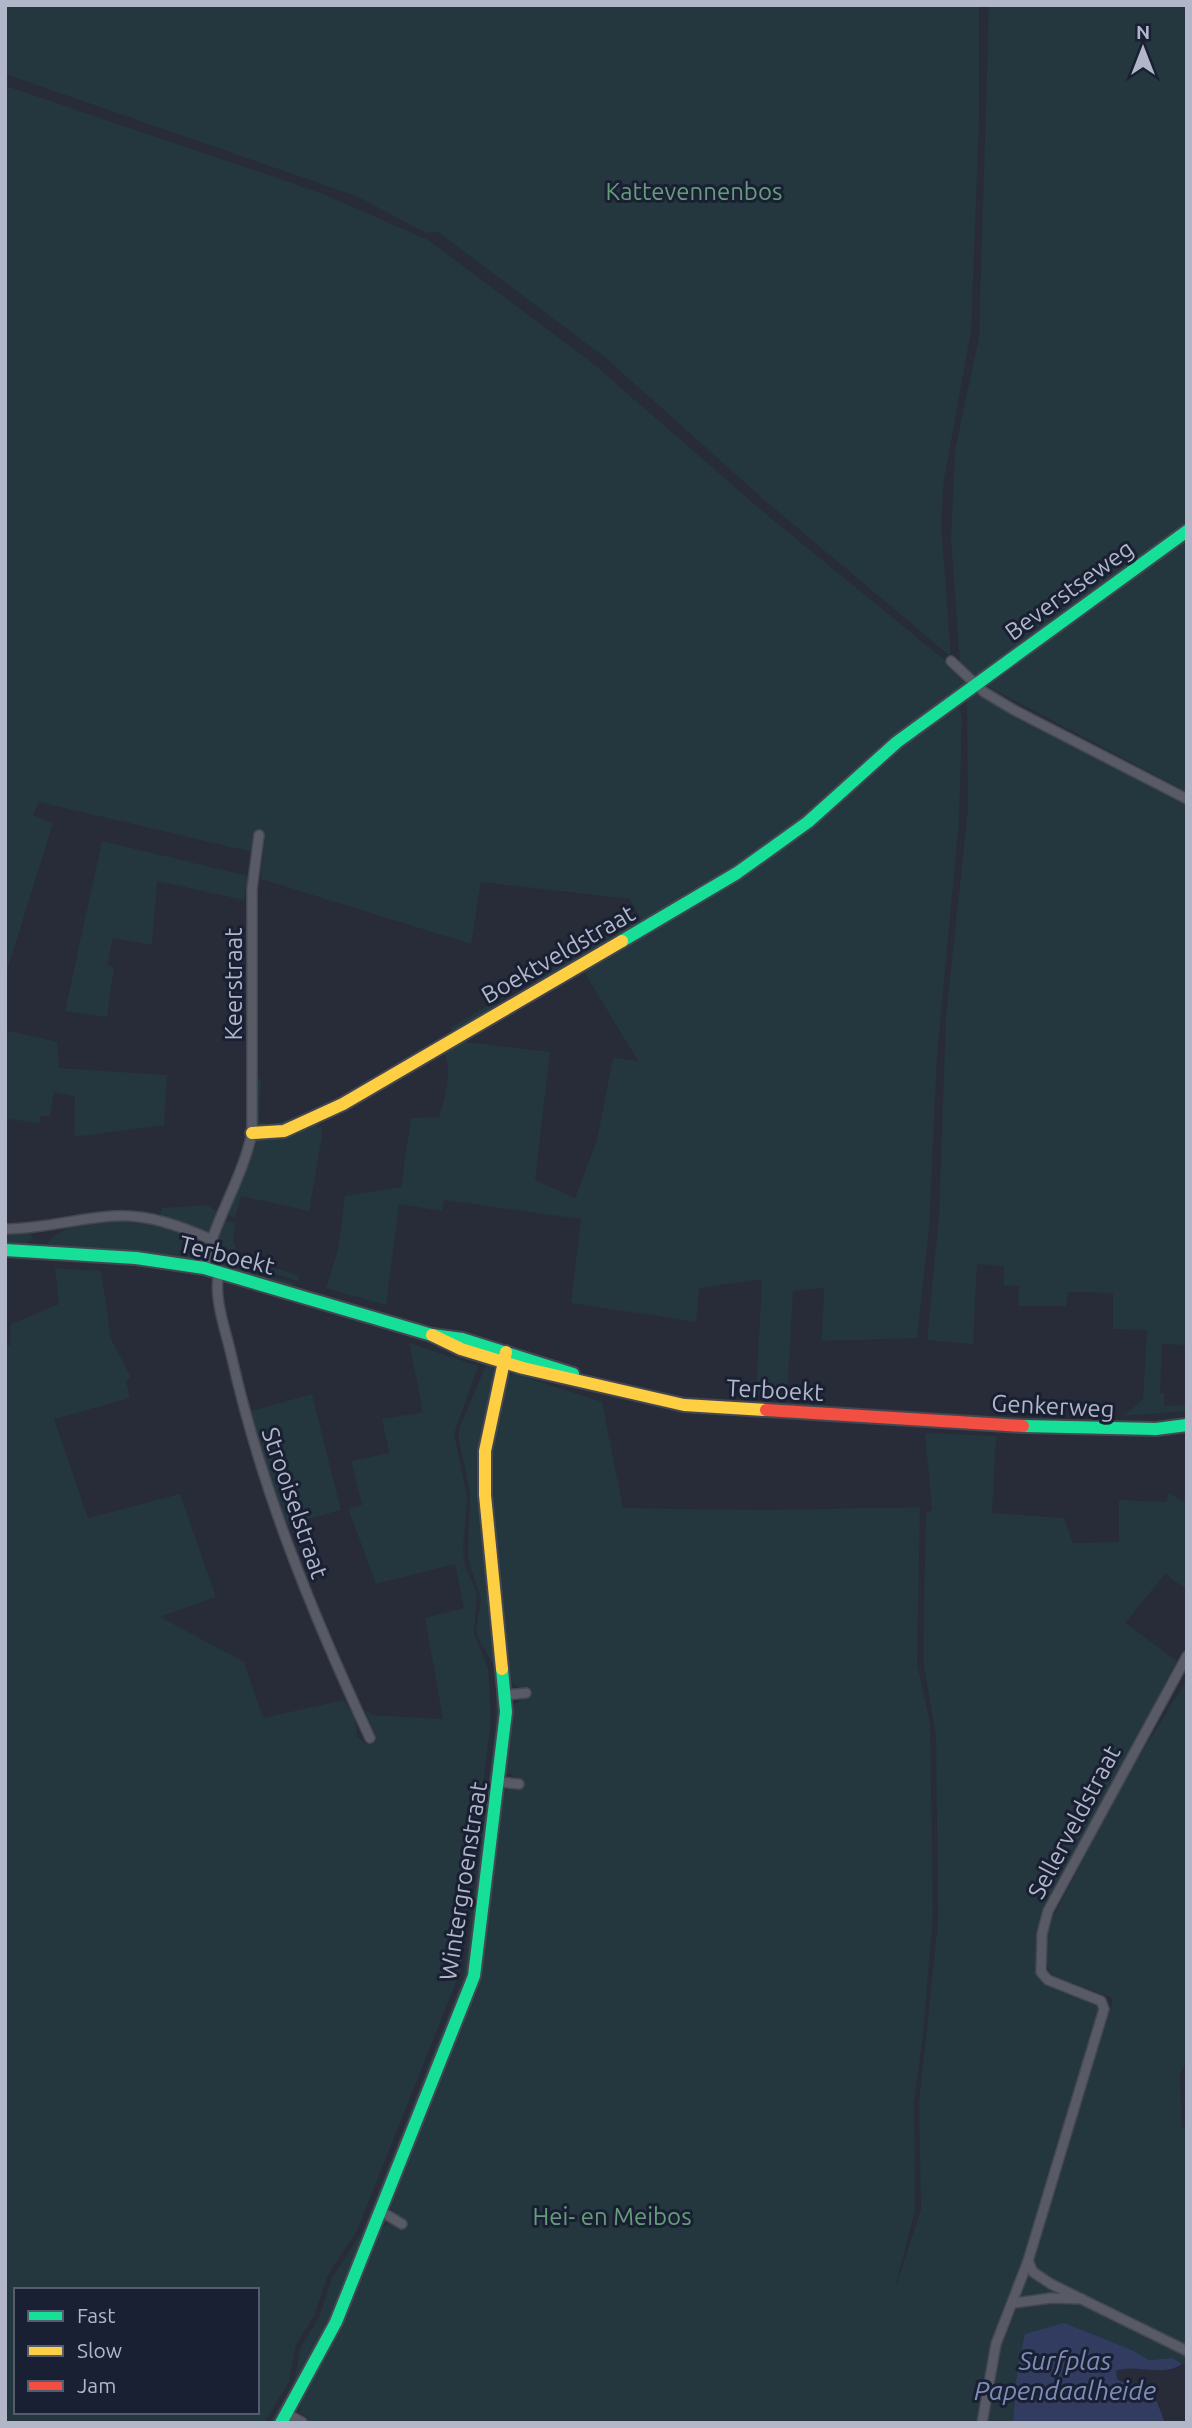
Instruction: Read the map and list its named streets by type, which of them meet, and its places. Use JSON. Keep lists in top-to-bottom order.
{
  "streets": {
    "street": [
      "Beverstseweg",
      "Boektveldstraat",
      "Keerstraat",
      "Terboekt",
      "Genkerweg",
      "Strooiselstraat",
      "Sellerveldstraat",
      "Wintergroenstraat"
    ]
  },
  "crossings": [
    ["Beverstseweg", "Boektveldstraat"],
    ["Boektveldstraat", "Keerstraat"],
    ["Terboekt", "Genkerweg"],
    ["Terboekt", "Strooiselstraat"],
    ["Terboekt", "Wintergroenstraat"]
  ],
  "water": ["Surfplas Papendaalheide"],
  "parks": ["Kattevennenbos", "Hei- en Meibos"],
  "legend": ["Fast", "Slow", "Jam"],
  "north": "top"
}
